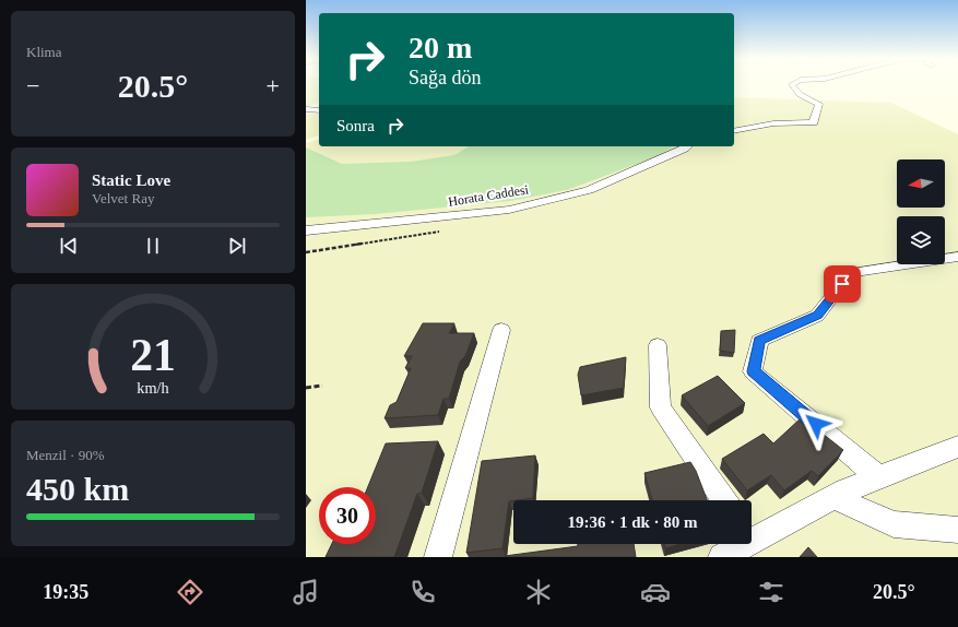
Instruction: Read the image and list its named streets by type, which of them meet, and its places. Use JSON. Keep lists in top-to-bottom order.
{
  "streets": {
    "street": ["Horata Caddesi"]
  },
  "north": "left",
  "page": {
    "tile": [
      "Klima",
      ["Menzil · 90%", "450 km"]
    ],
    "turn": ["20 m", "Sağa dön"],
    "heat": ["−", "20.5°", "+"],
    "then": "Sonra",
    "song": ["Static Love", "Velvet Ray"],
    "limit": "30",
    "trip": "19:36 · 1 dk · 80 m",
    "tabs": ["19:35", "20.5°"],
    "gauge": ["21", "km/h"]
  }
}
